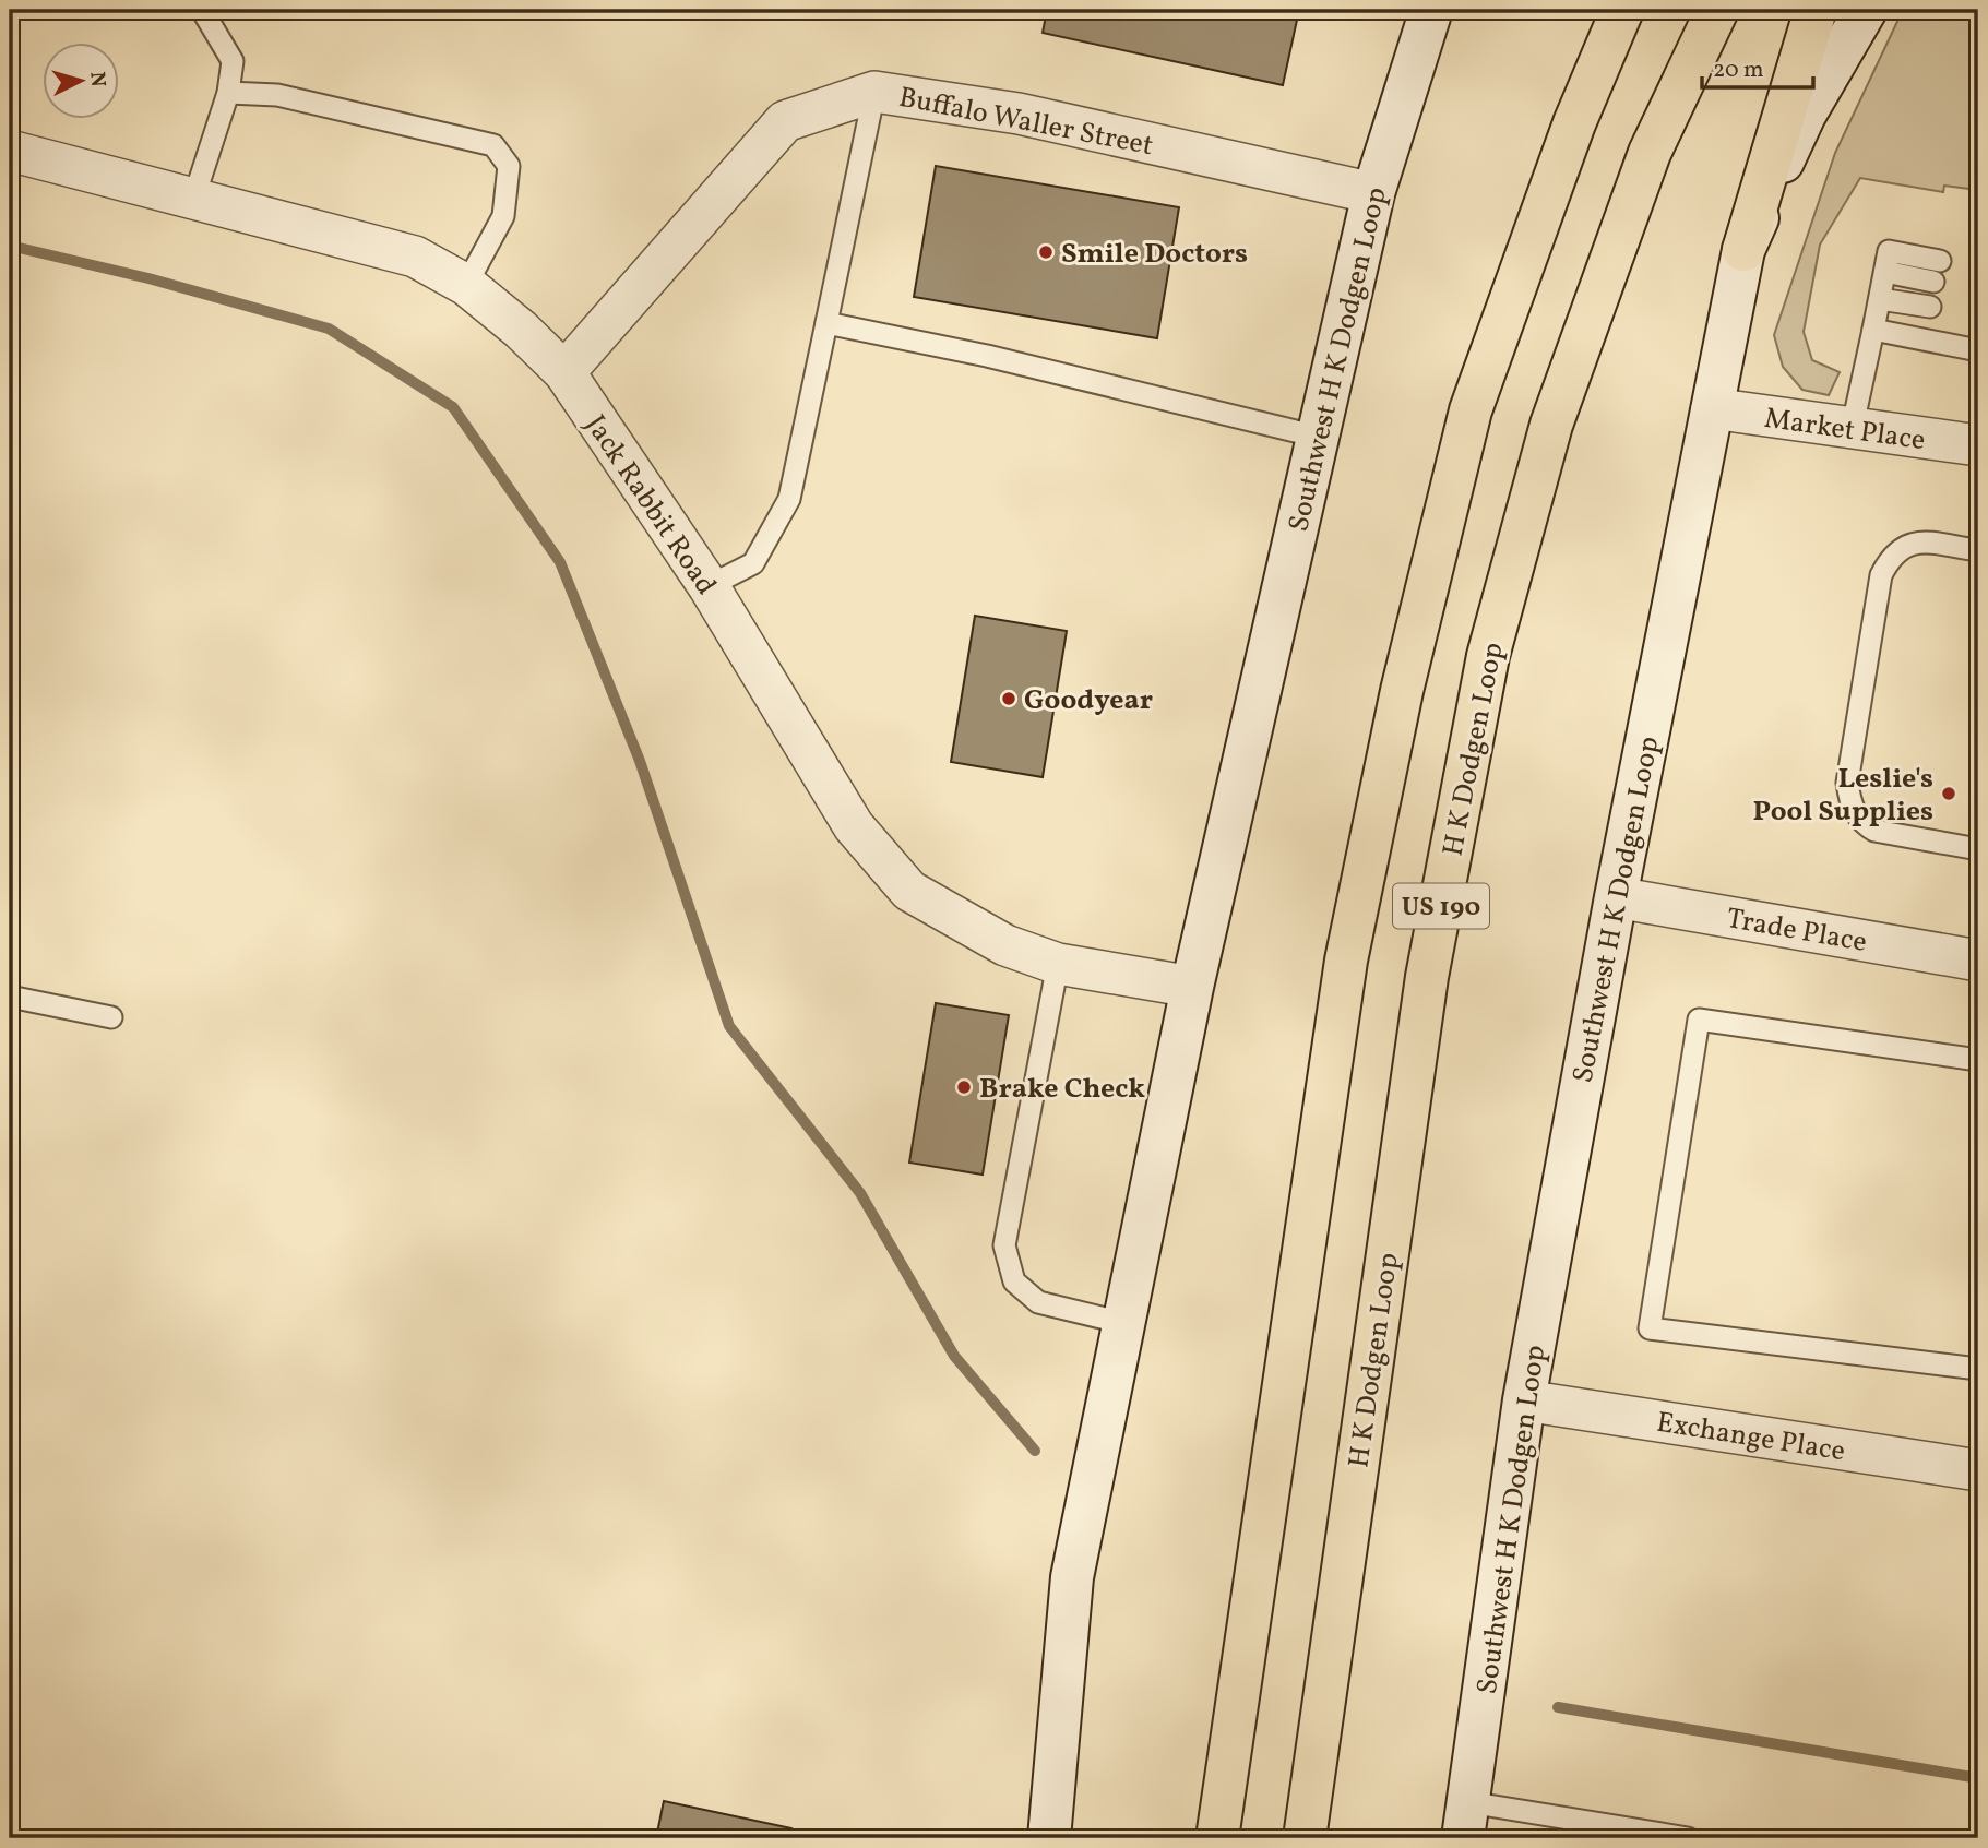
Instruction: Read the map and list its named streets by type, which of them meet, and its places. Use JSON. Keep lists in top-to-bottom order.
{
  "streets": {
    "highway": ["H K Dodgen Loop", "US 190"],
    "main road": ["Southwest H K Dodgen Loop"],
    "street": [
      "Buffalo Waller Street",
      "Market Place",
      "Jack Rabbit Road",
      "Trade Place",
      "Exchange Place"
    ]
  },
  "crossings": [
    ["Buffalo Waller Street", "Southwest H K Dodgen Loop"],
    ["Buffalo Waller Street", "Jack Rabbit Road"],
    ["Southwest H K Dodgen Loop", "Market Place"],
    ["Southwest H K Dodgen Loop", "Jack Rabbit Road"],
    ["Southwest H K Dodgen Loop", "Trade Place"],
    ["Southwest H K Dodgen Loop", "Exchange Place"]
  ],
  "places": [
    "Smile Doctors",
    "Goodyear",
    "Leslie's Pool Supplies",
    "Brake Check"
  ],
  "scale_bar": "20 m",
  "north": "right"
}
